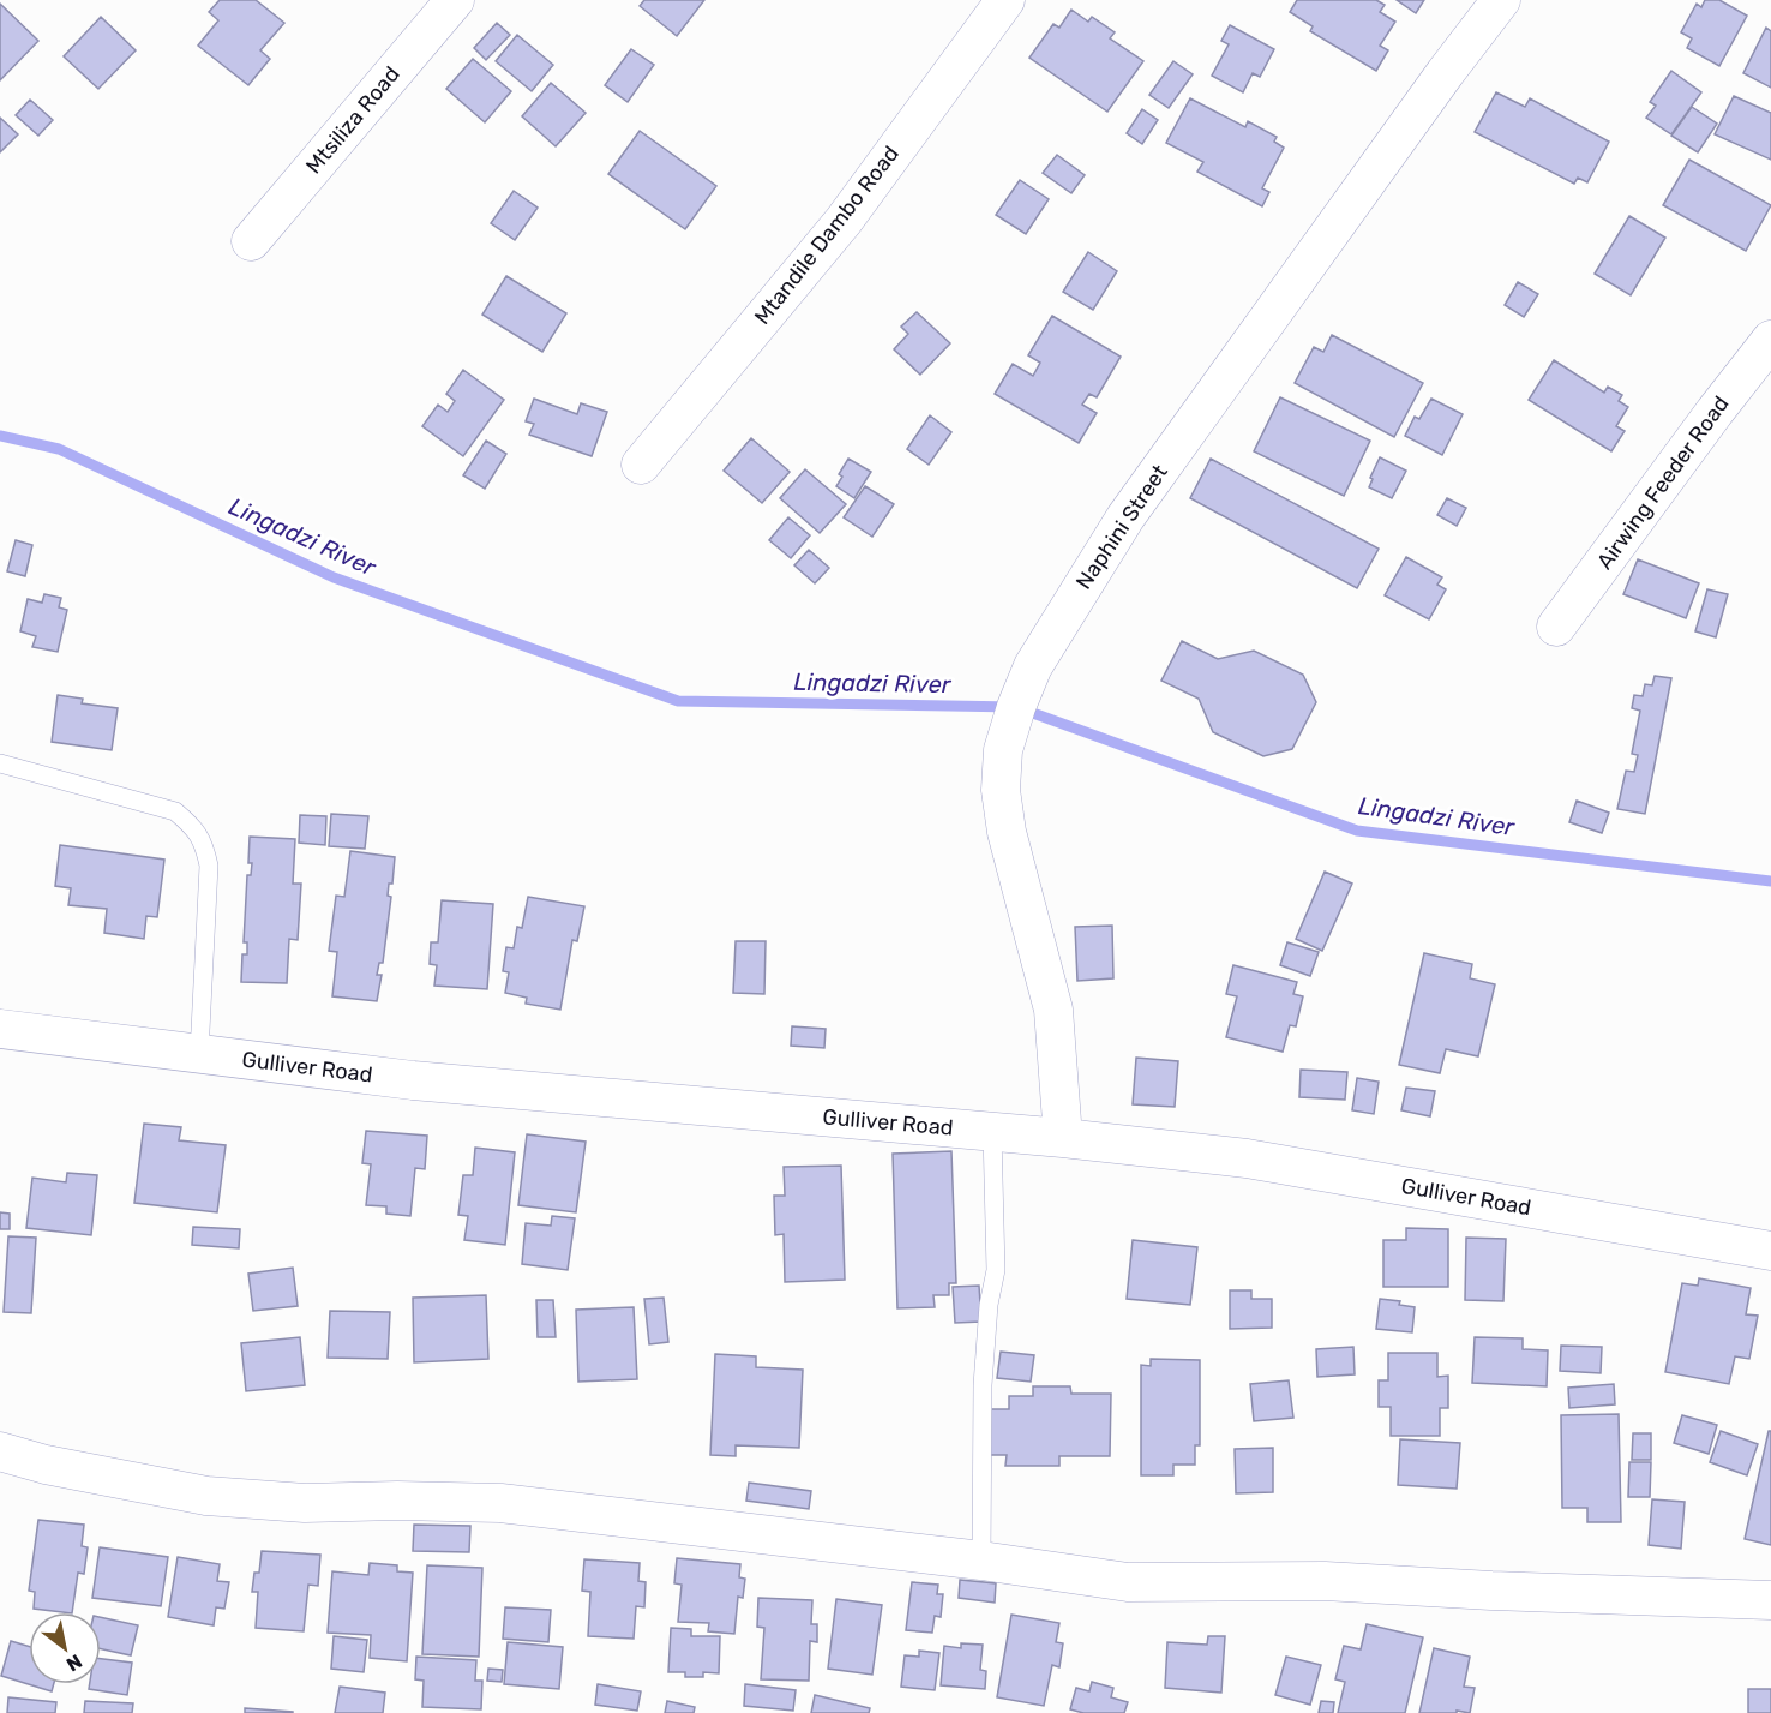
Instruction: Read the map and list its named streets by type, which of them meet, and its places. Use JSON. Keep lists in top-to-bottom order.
{
  "streets": {
    "street": [
      "Mtsiliza Road",
      "Mtandile Dambo Road",
      "Airwing Feeder Road",
      "Naphini Street",
      "Gulliver Road"
    ]
  },
  "crossings": [
    ["Naphini Street", "Gulliver Road"]
  ],
  "water": ["Lingadzi River"],
  "north": "bottom right"
}
